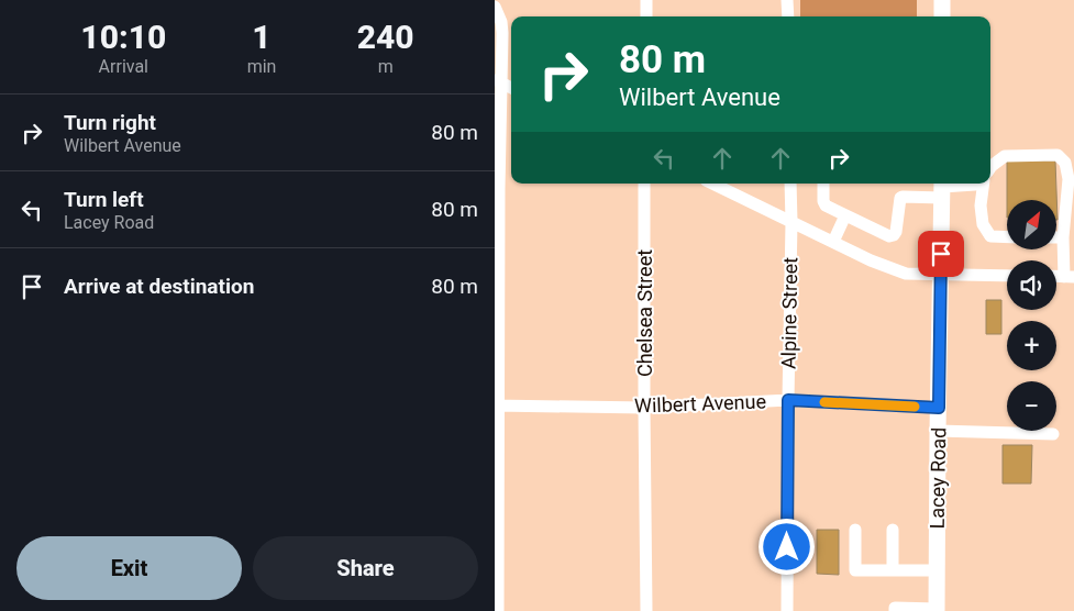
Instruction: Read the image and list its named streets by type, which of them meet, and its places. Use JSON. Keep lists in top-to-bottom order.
{
  "streets": {
    "main road": ["Lacey Road"],
    "street": ["Chelsea Street", "Alpine Street", "Wilbert Avenue"]
  },
  "crossings": [
    ["Chelsea Street", "Wilbert Avenue"],
    ["Alpine Street", "Wilbert Avenue"],
    ["Wilbert Avenue", "Lacey Road"]
  ],
  "north": "top right",
  "page": {
    "eta": [
      "10:10",
      "Arrival",
      "1",
      "min",
      "240",
      "m"
    ],
    "turn": ["80 m", "Wilbert Avenue"],
    "list": [
      {
        "name": "Turn right",
        "note": "Wilbert Avenue",
        "value": "80 m"
      },
      {
        "name": "Turn left",
        "note": "Lacey Road",
        "value": "80 m"
      },
      {
        "name": "Arrive at destination",
        "value": "80 m"
      }
    ],
    "map_buttons": ["+", "−"],
    "buttons": ["Exit", "Share"]
  }
}
